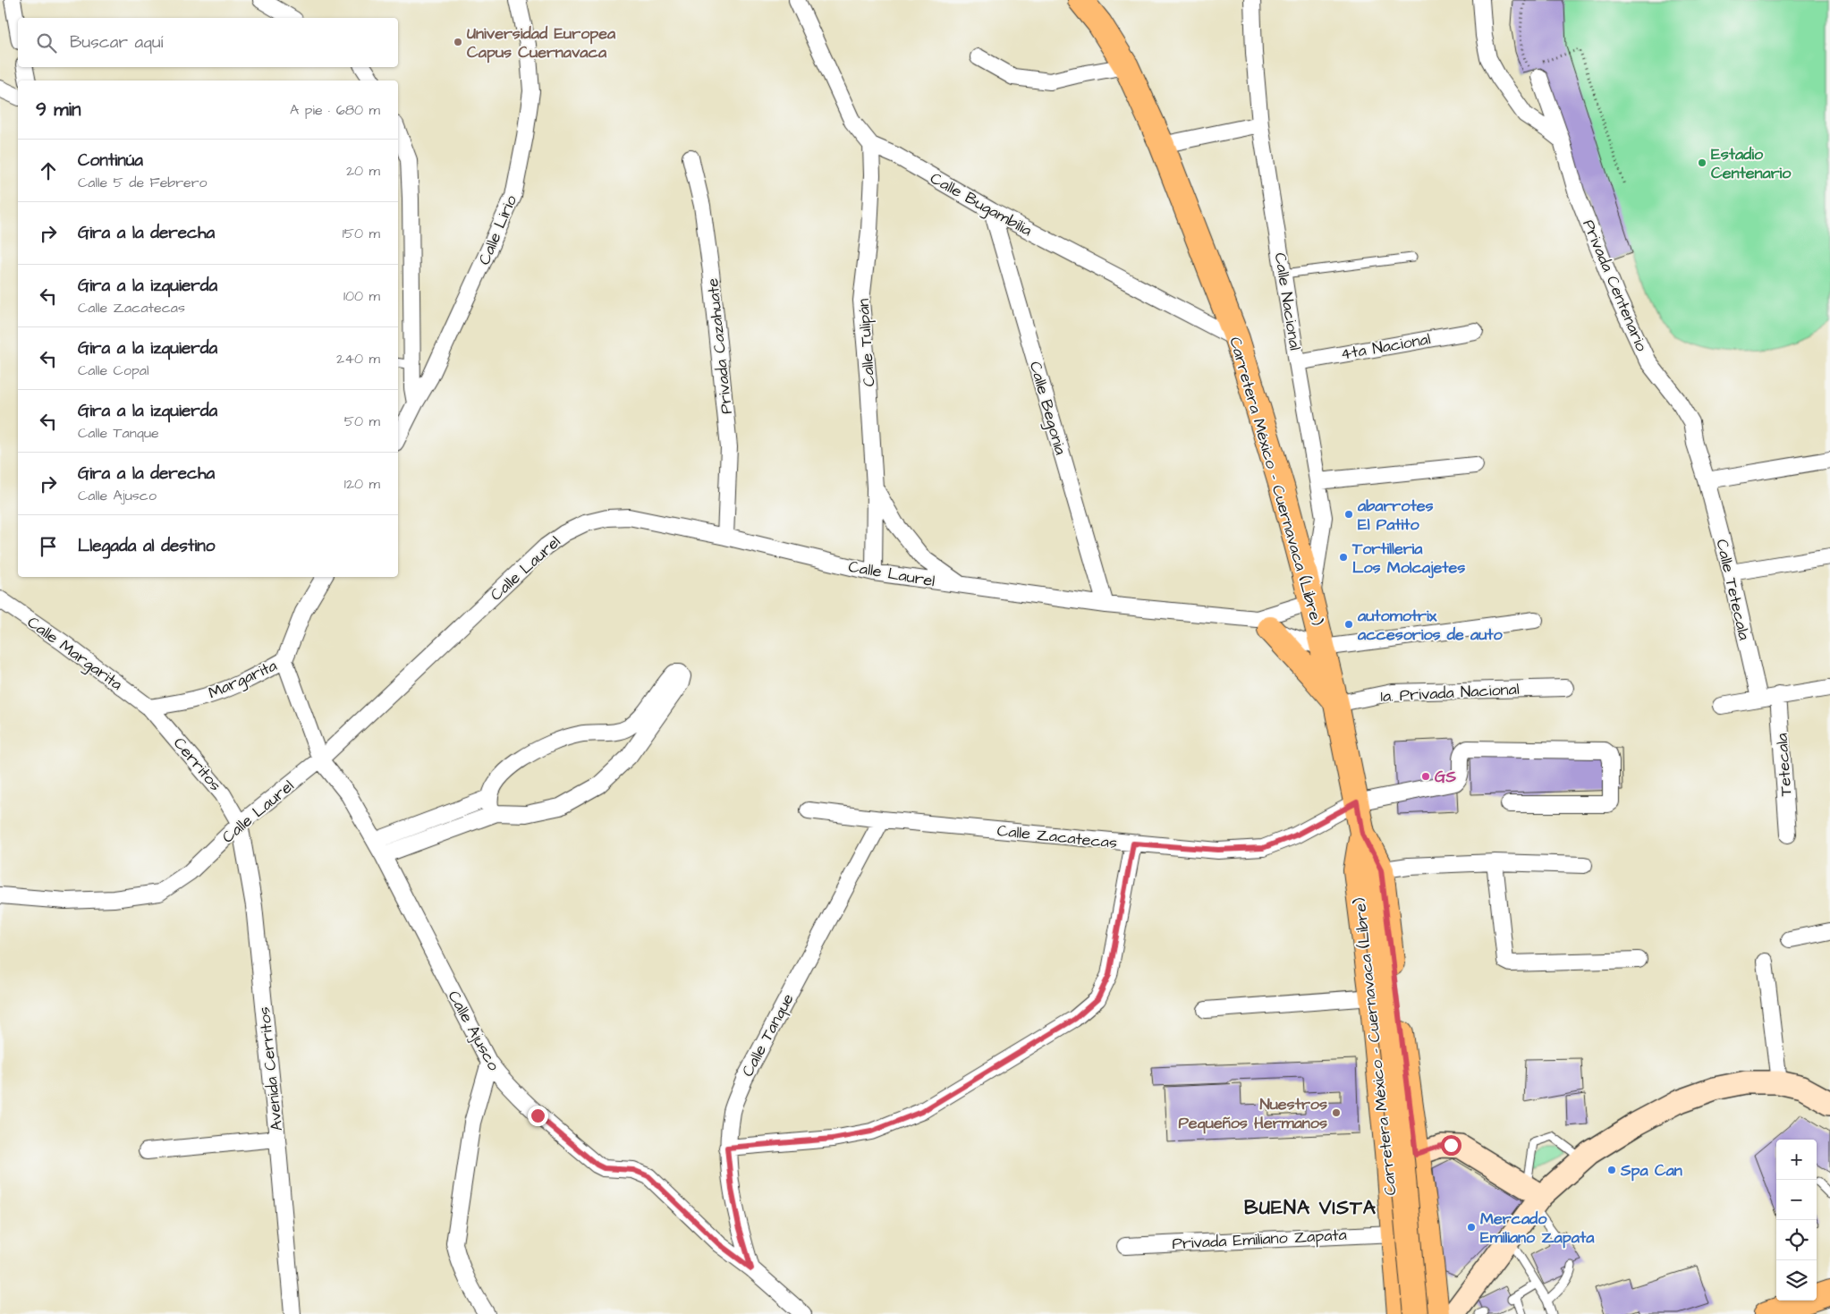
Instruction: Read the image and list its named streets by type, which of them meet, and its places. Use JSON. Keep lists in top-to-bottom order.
{
  "streets": {
    "main road": ["Carretera México - Cuernavaca (Libre)"],
    "street": [
      "Calle Bugambilia",
      "Calle Lirio",
      "Privada Centenario",
      "Calle Nacional",
      "Calle Tulipán",
      "Privada Cazahuate",
      "4ta Nacional",
      "Calle Begonia",
      "Calle Laurel",
      "Calle Tetecala",
      "Calle Margarita",
      "Margarita",
      "1a. Privada Nacional",
      "Cerritos",
      "Tetecala",
      "Calle Zacatecas",
      "Calle Ajusco",
      "Calle Tanque",
      "Avenida Cerritos",
      "Privada Emiliano Zapata"
    ]
  },
  "crossings": [
    ["Calle Bugambilia", "Calle Tulipán"],
    ["Calle Bugambilia", "Calle Begonia"],
    ["Calle Bugambilia", "Carretera México - Cuernavaca (Libre)"],
    ["Privada Centenario", "Calle Tetecala"],
    ["Calle Nacional", "4ta Nacional"],
    ["Calle Nacional", "Carretera México - Cuernavaca (Libre)"],
    ["Calle Nacional", "Calle Laurel"],
    ["Calle Tulipán", "Calle Laurel"],
    ["Privada Cazahuate", "Calle Laurel"],
    ["Calle Begonia", "Calle Laurel"],
    ["Carretera México - Cuernavaca (Libre)", "Calle Laurel"],
    ["Carretera México - Cuernavaca (Libre)", "1a. Privada Nacional"],
    ["Carretera México - Cuernavaca (Libre)", "Calle Zacatecas"],
    ["Carretera México - Cuernavaca (Libre)", "Privada Emiliano Zapata"],
    ["Calle Laurel", "Margarita"],
    ["Calle Laurel", "Cerritos"],
    ["Calle Laurel", "Calle Ajusco"],
    ["Calle Laurel", "Avenida Cerritos"],
    ["Calle Margarita", "Margarita"],
    ["Calle Margarita", "Cerritos"],
    ["Margarita", "Cerritos"],
    ["Margarita", "Calle Ajusco"],
    ["Cerritos", "Avenida Cerritos"],
    ["Calle Zacatecas", "Calle Tanque"],
    ["Calle Ajusco", "Calle Tanque"]
  ],
  "districts": ["BUENA VISTA"],
  "places": [
    "Universidad Europea Capus Cuernavaca",
    "Estadio Centenario",
    "abarrotes El Patito",
    "Tortilleria Los Molcajetes",
    "automotrix accesorios de auto",
    "GS",
    "Nuestros Pequeños Hermanos",
    "Spa Can",
    "Mercado Emiliano Zapata"
  ],
  "page": {
    "search": "Buscar aquí",
    "heading": ["9 min", "A pie · 680 m"],
    "list": [
      ["Continúa", "Calle 5 de Febrero", "20 m"],
      ["Gira a la derecha", "150 m"],
      ["Gira a la izquierda", "Calle Zacatecas", "100 m"],
      ["Gira a la izquierda", "Calle Copal", "240 m"],
      ["Gira a la izquierda", "Calle Tanque", "50 m"],
      ["Gira a la derecha", "Calle Ajusco", "120 m"],
      "Llegada al destino"
    ],
    "map_buttons": ["+", "−"]
  }
}
